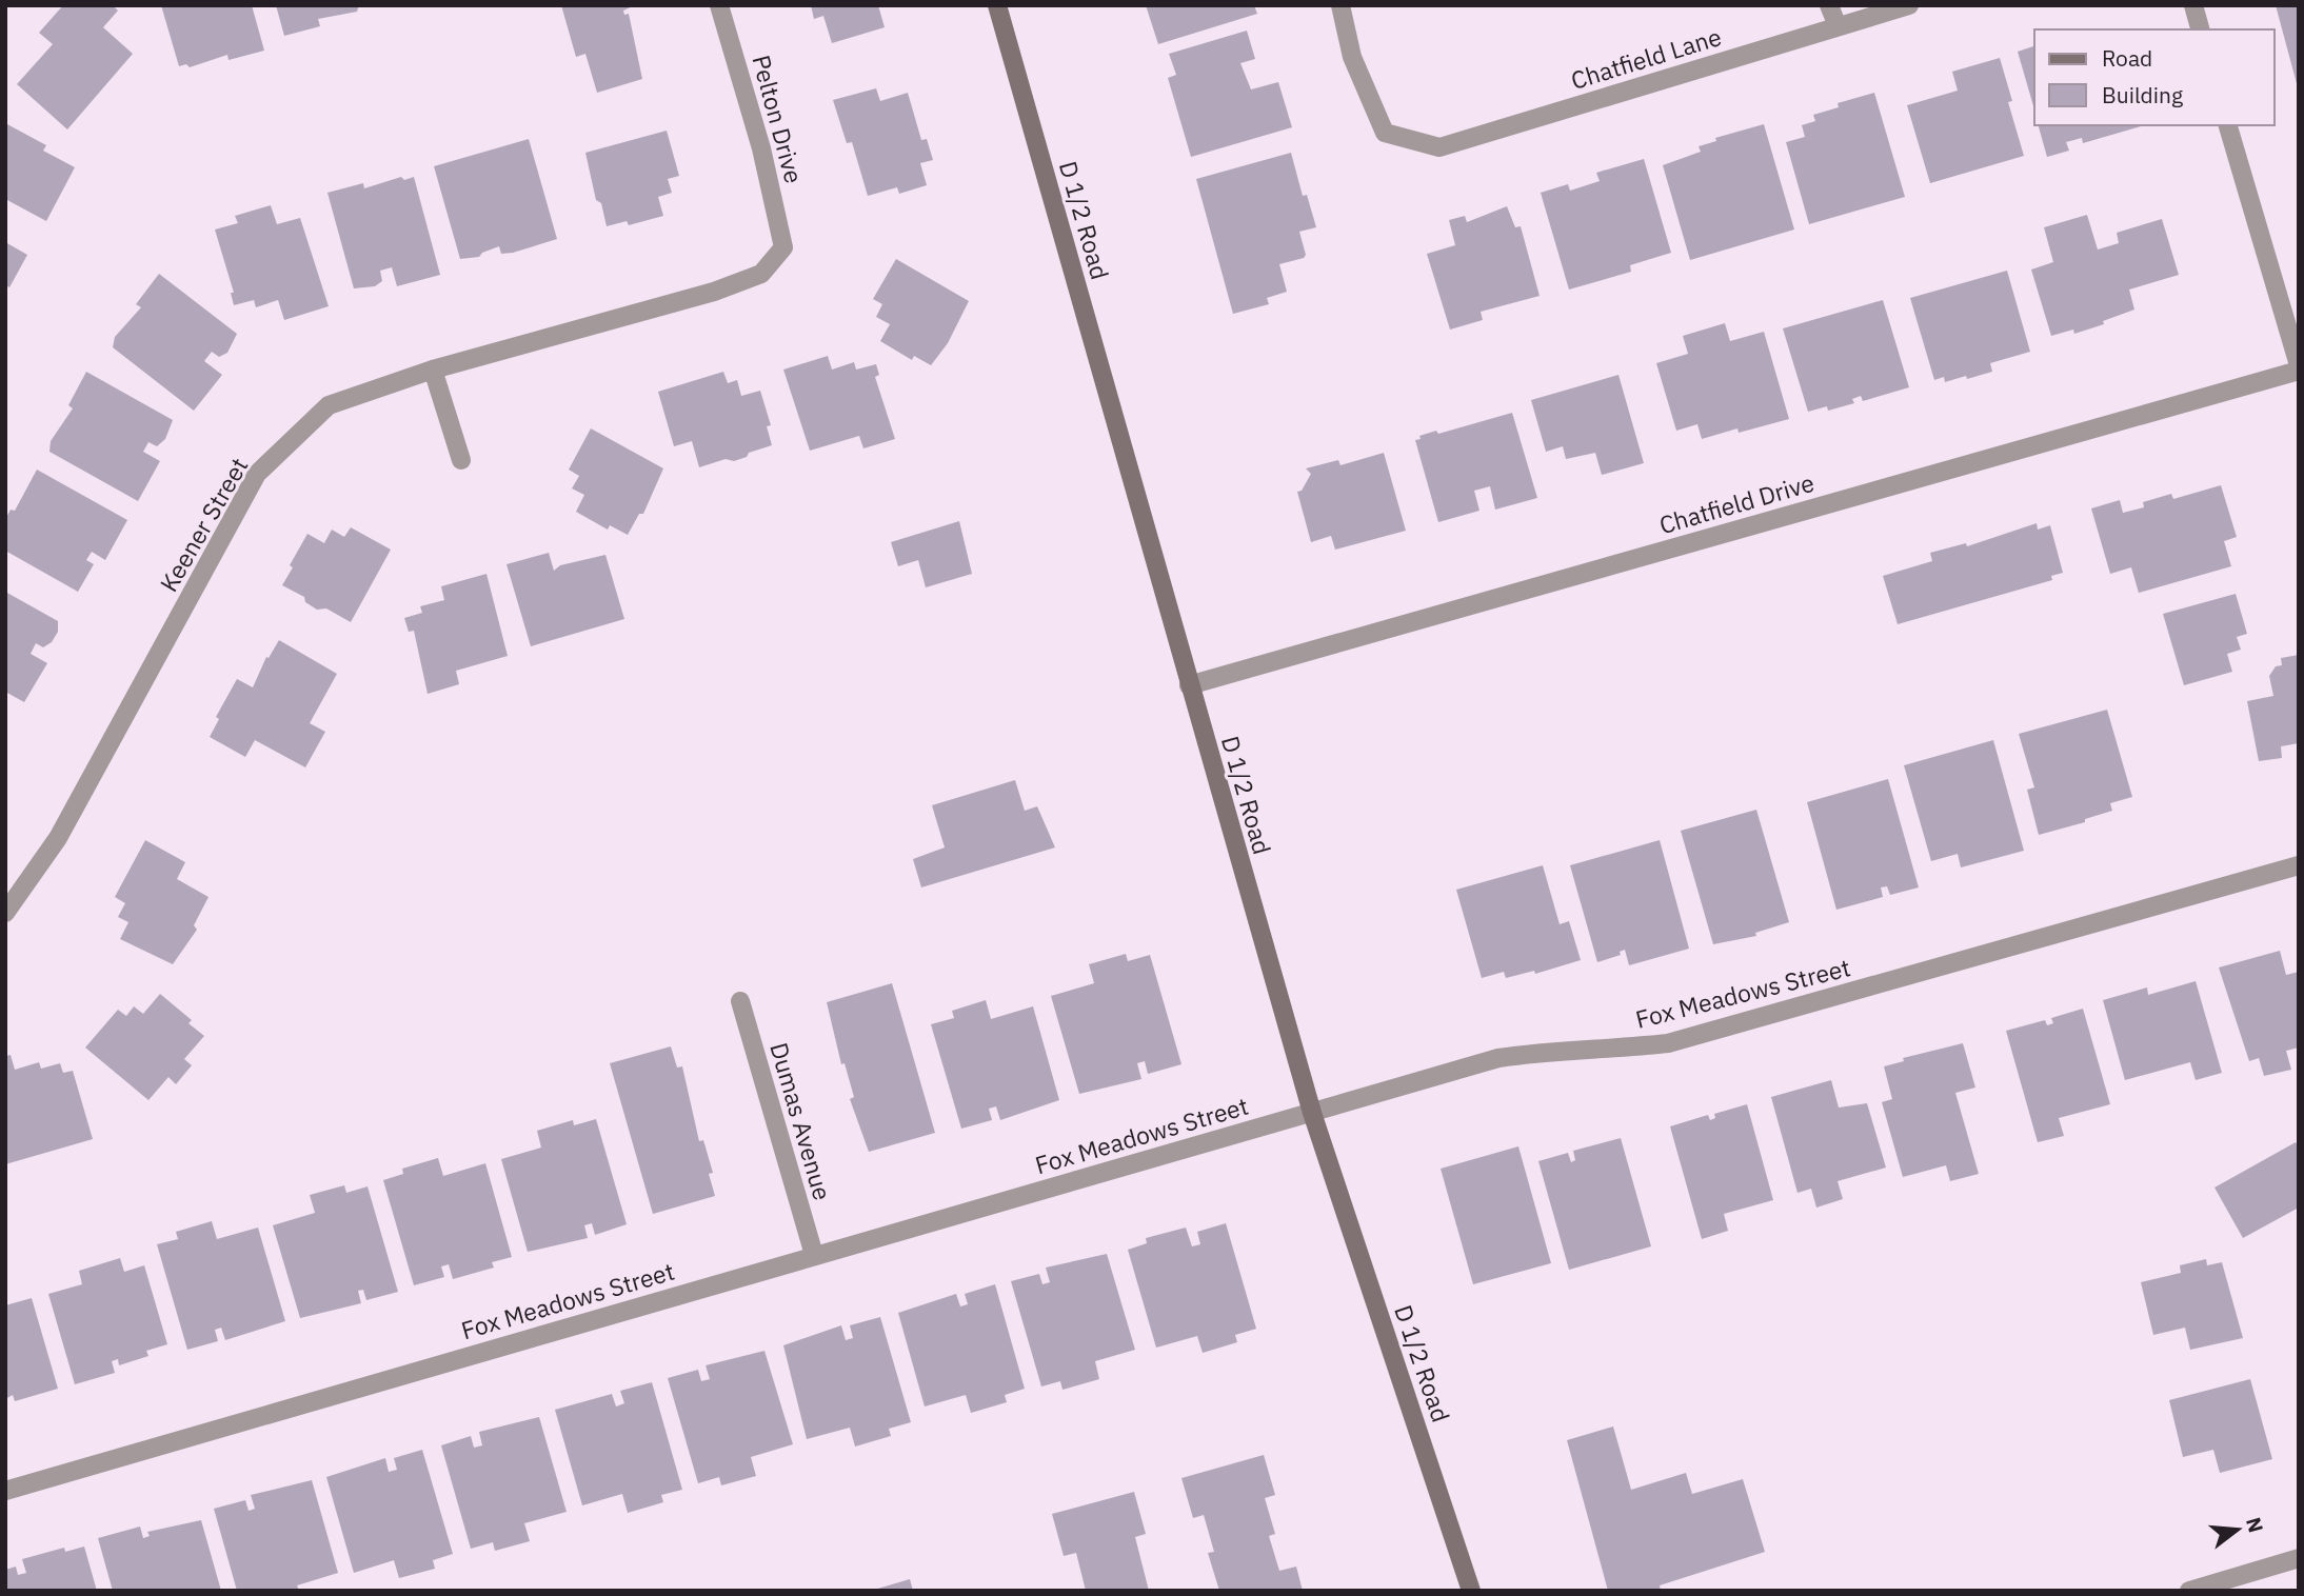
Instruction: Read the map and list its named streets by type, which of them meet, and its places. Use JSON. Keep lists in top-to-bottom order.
{
  "streets": {
    "main road": ["D 1/2 Road"],
    "street": [
      "Chatfield Lane",
      "Pelton Drive",
      "Chatfield Drive",
      "Keener Street",
      "Fox Meadows Street",
      "Dumas Avenue"
    ]
  },
  "crossings": [
    ["Pelton Drive", "Keener Street"],
    ["D 1/2 Road", "Chatfield Drive"],
    ["D 1/2 Road", "Fox Meadows Street"],
    ["Fox Meadows Street", "Dumas Avenue"]
  ],
  "legend": ["Road", "Building"],
  "north": "right"
}
